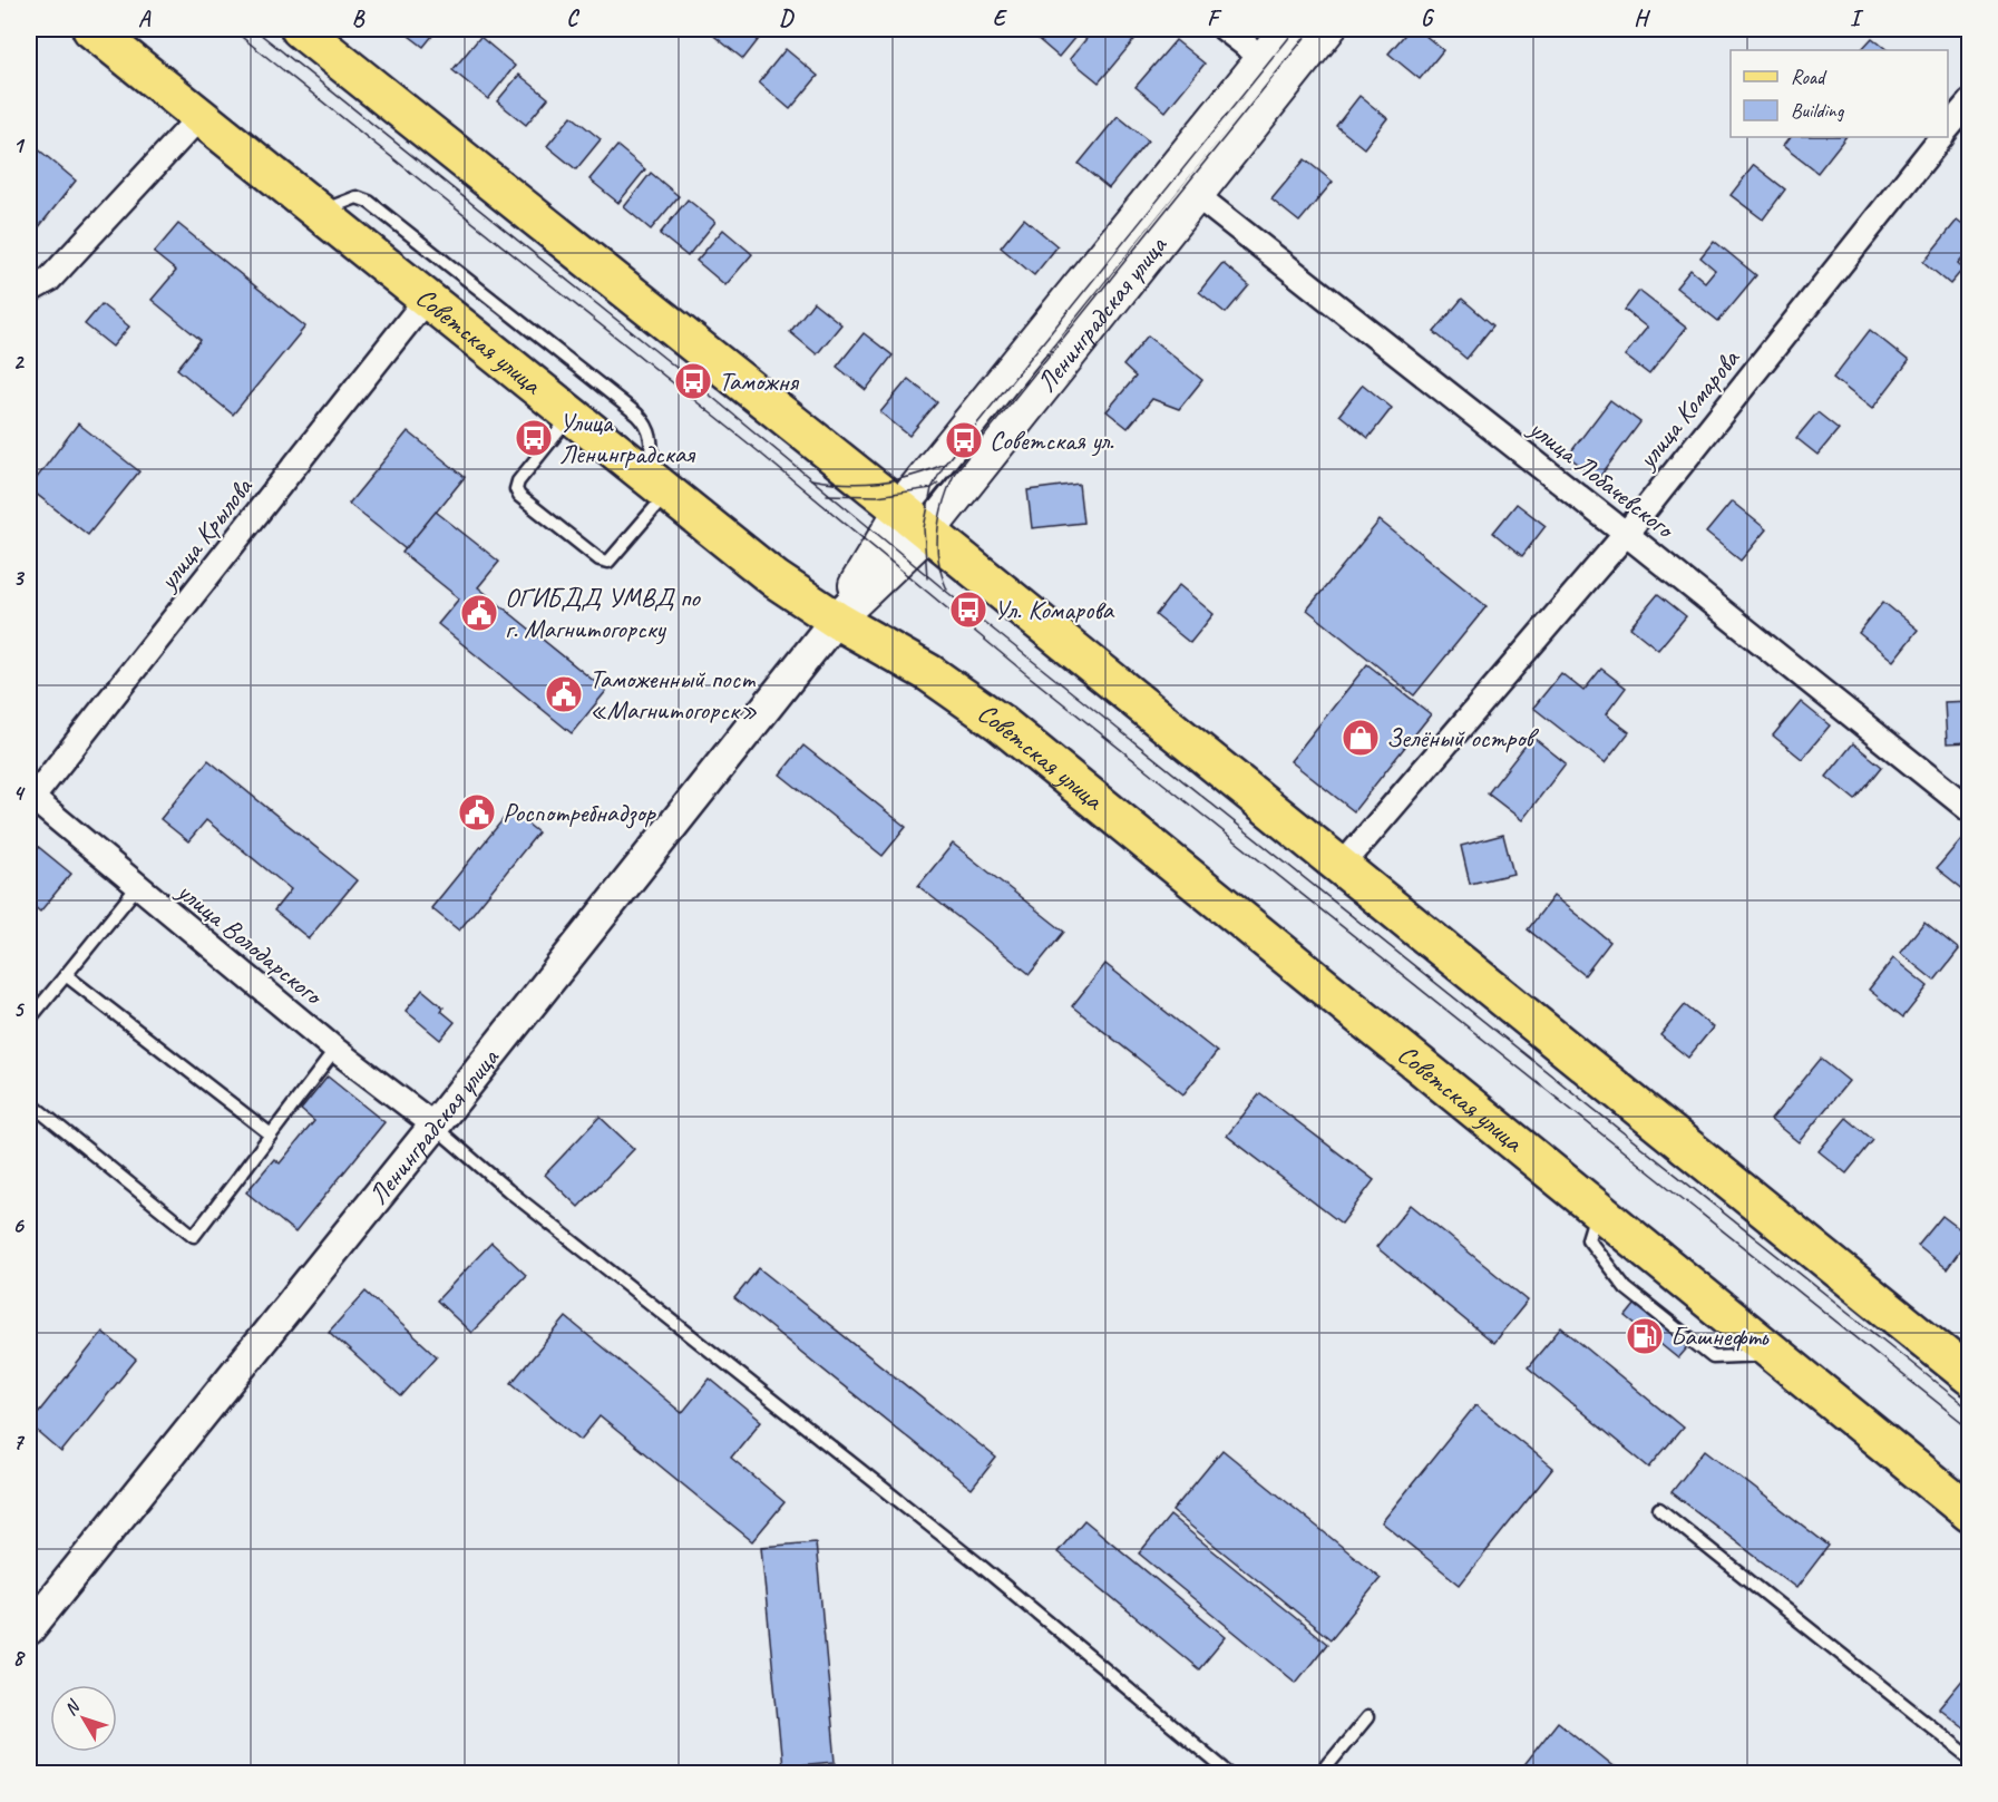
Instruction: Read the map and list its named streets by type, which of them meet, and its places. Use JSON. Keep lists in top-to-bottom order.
{
  "streets": {
    "main road": ["Ленинградская улица", "Советская улица"],
    "street": [
      "улица Комарова",
      "улица Лобачевского",
      "улица Крылова",
      "улица Володарского"
    ]
  },
  "crossings": [
    ["Ленинградская улица", "Советская улица"],
    ["Ленинградская улица", "улица Лобачевского"],
    ["Ленинградская улица", "улица Володарского"],
    ["Советская улица", "улица Крылова"],
    ["улица Комарова", "улица Лобачевского"],
    ["улица Крылова", "улица Володарского"]
  ],
  "places": {
    "bus stop": [
      "Таможня",
      "Улица Ленинградская",
      "Советская ул.",
      "Ул. Комарова"
    ],
    "public building": ["ОГИБДД УМВД по г. Магнитогорску", "Таможенный пост «Магнитогорск»", "Роспотребнадзор"],
    "shop": ["Зелёный остров"],
    "fuel station": ["Башнефть"]
  },
  "legend": ["Road", "Building"],
  "north": "top left",
  "grid": {
    "columns": [
      "A",
      "B",
      "C",
      "D",
      "E",
      "F",
      "G",
      "H",
      "I"
    ],
    "rows": [
      "1",
      "2",
      "3",
      "4",
      "5",
      "6",
      "7",
      "8"
    ]
  }
}
